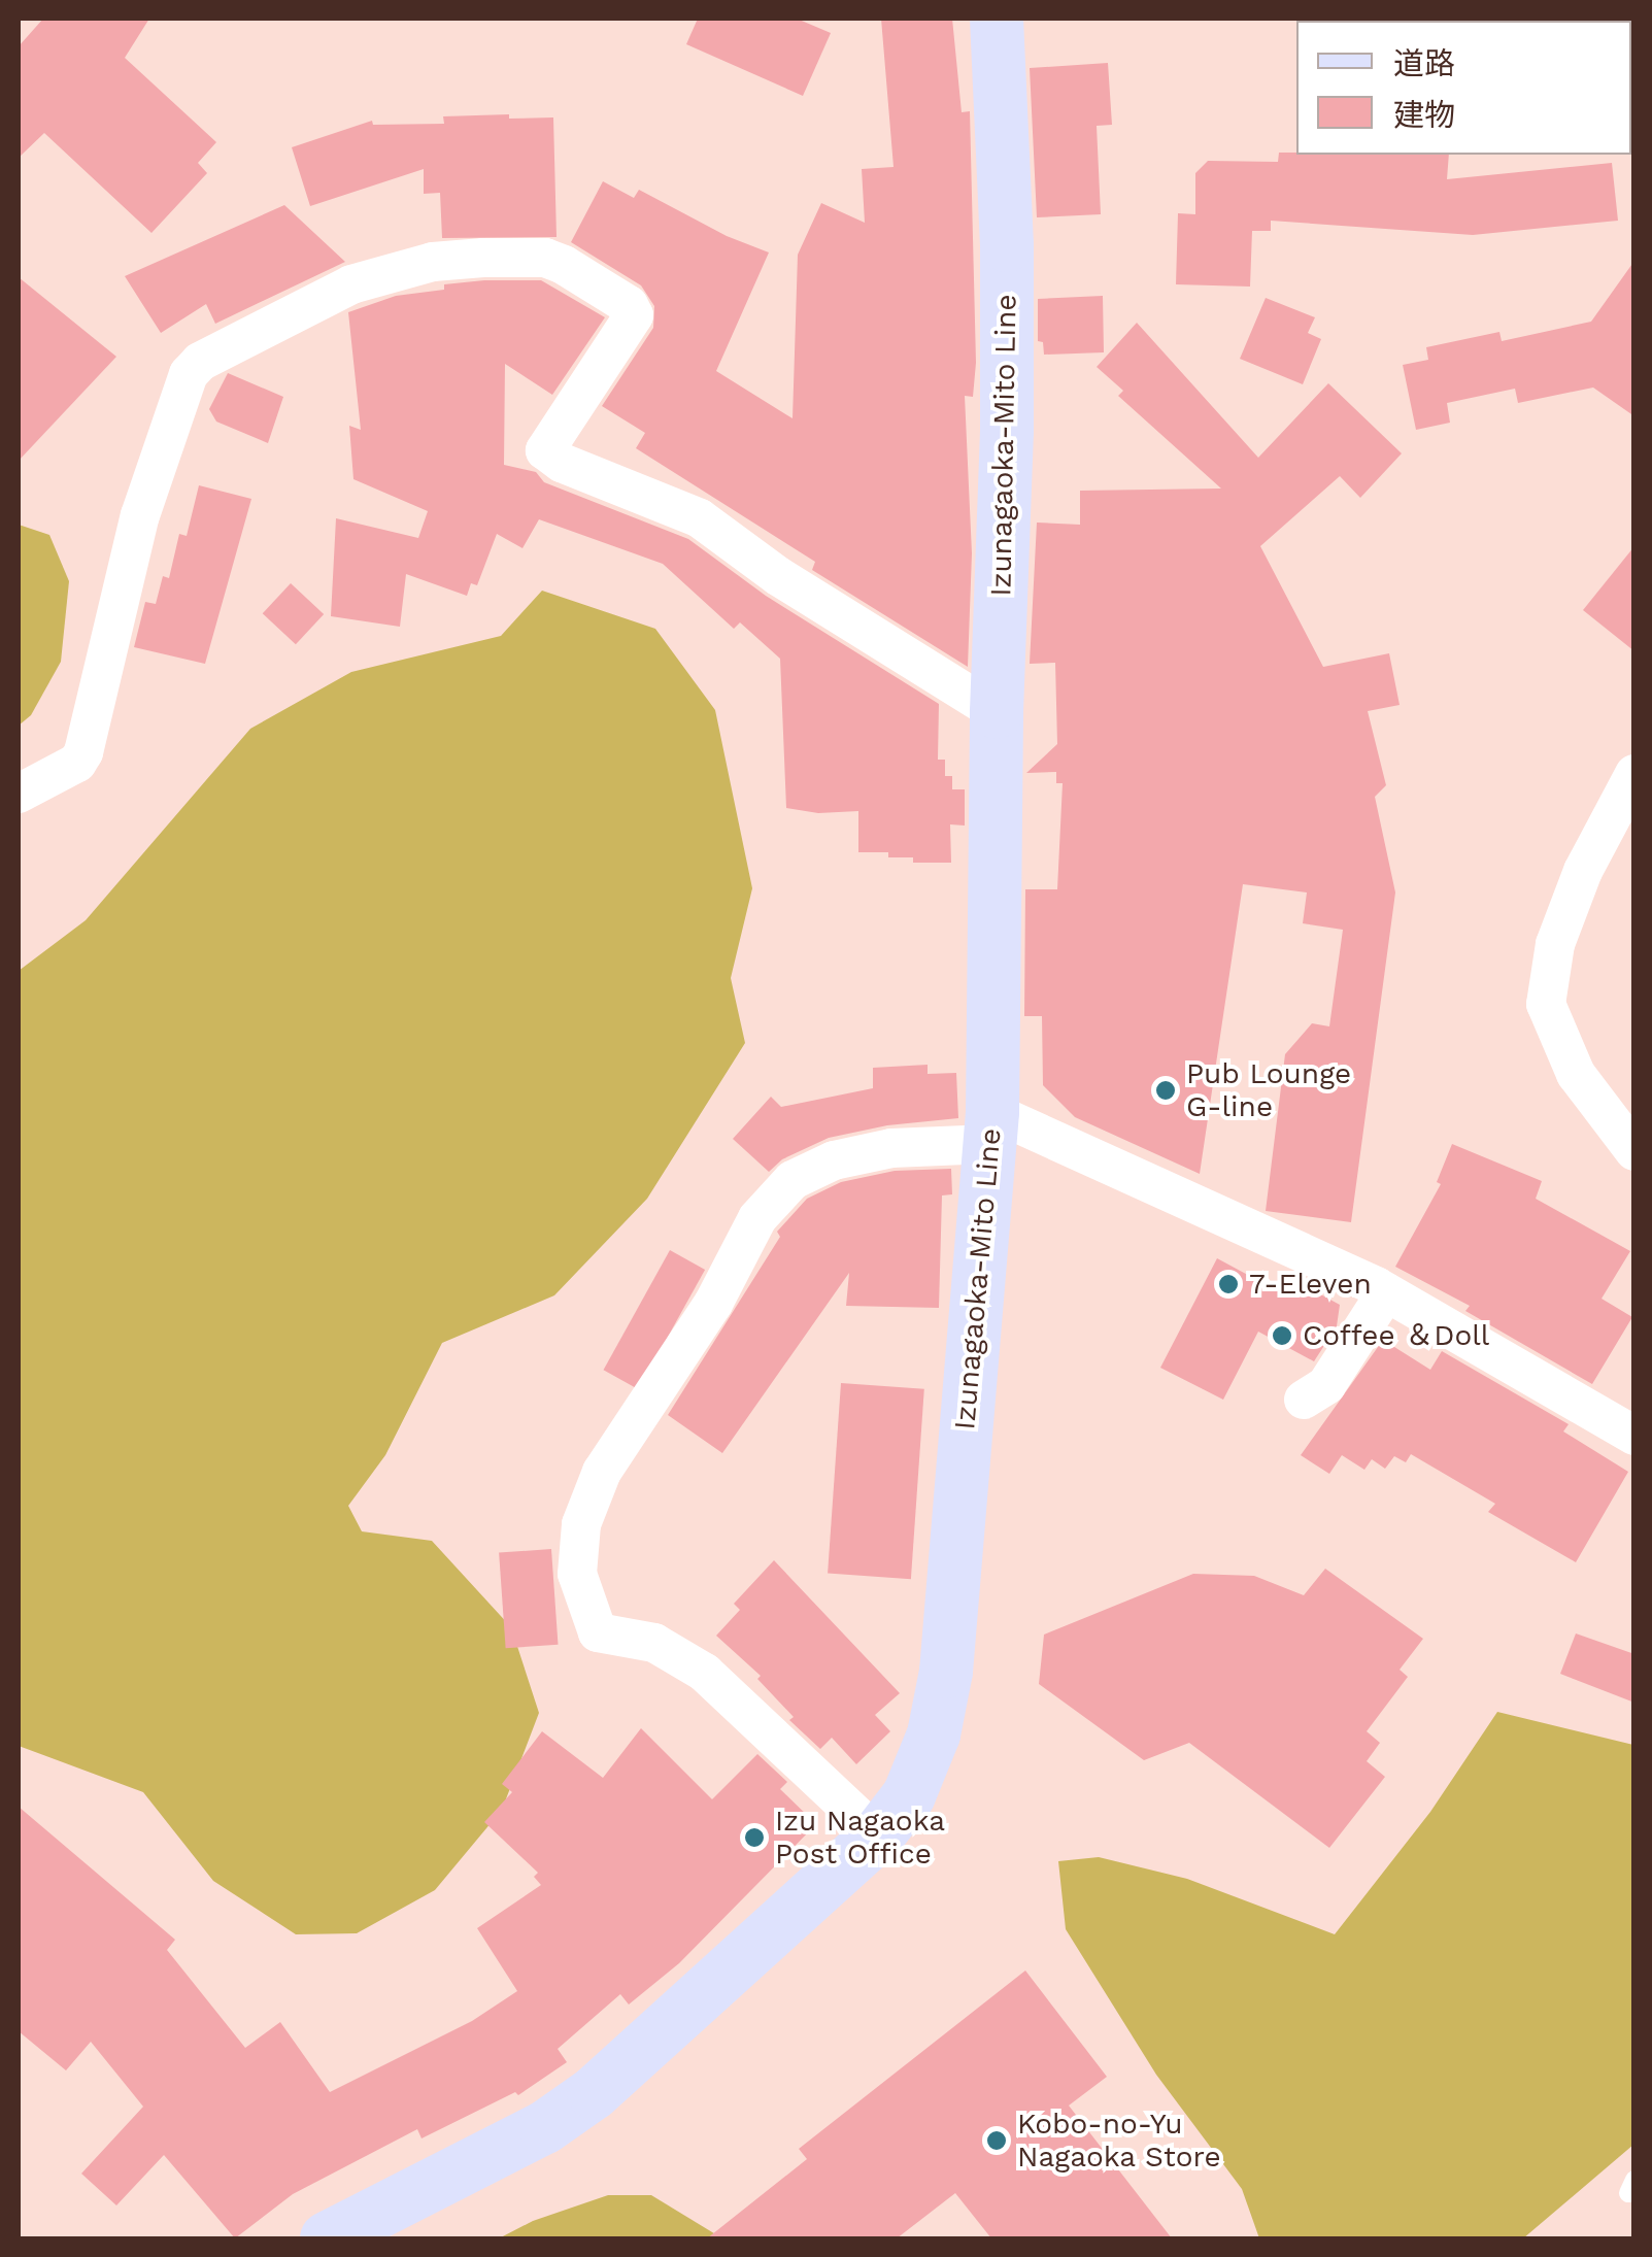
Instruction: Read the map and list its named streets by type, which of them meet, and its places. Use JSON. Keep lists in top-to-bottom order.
{
  "streets": {
    "main road": ["Izunagaoka-Mito Line"]
  },
  "places": [
    "Pub Lounge G-line",
    "7-Eleven",
    "Coffee ＆Doll",
    "Izu Nagaoka Post Office",
    "Kobo-no-Yu Nagaoka Store"
  ],
  "legend": ["道路", "建物"]
}
